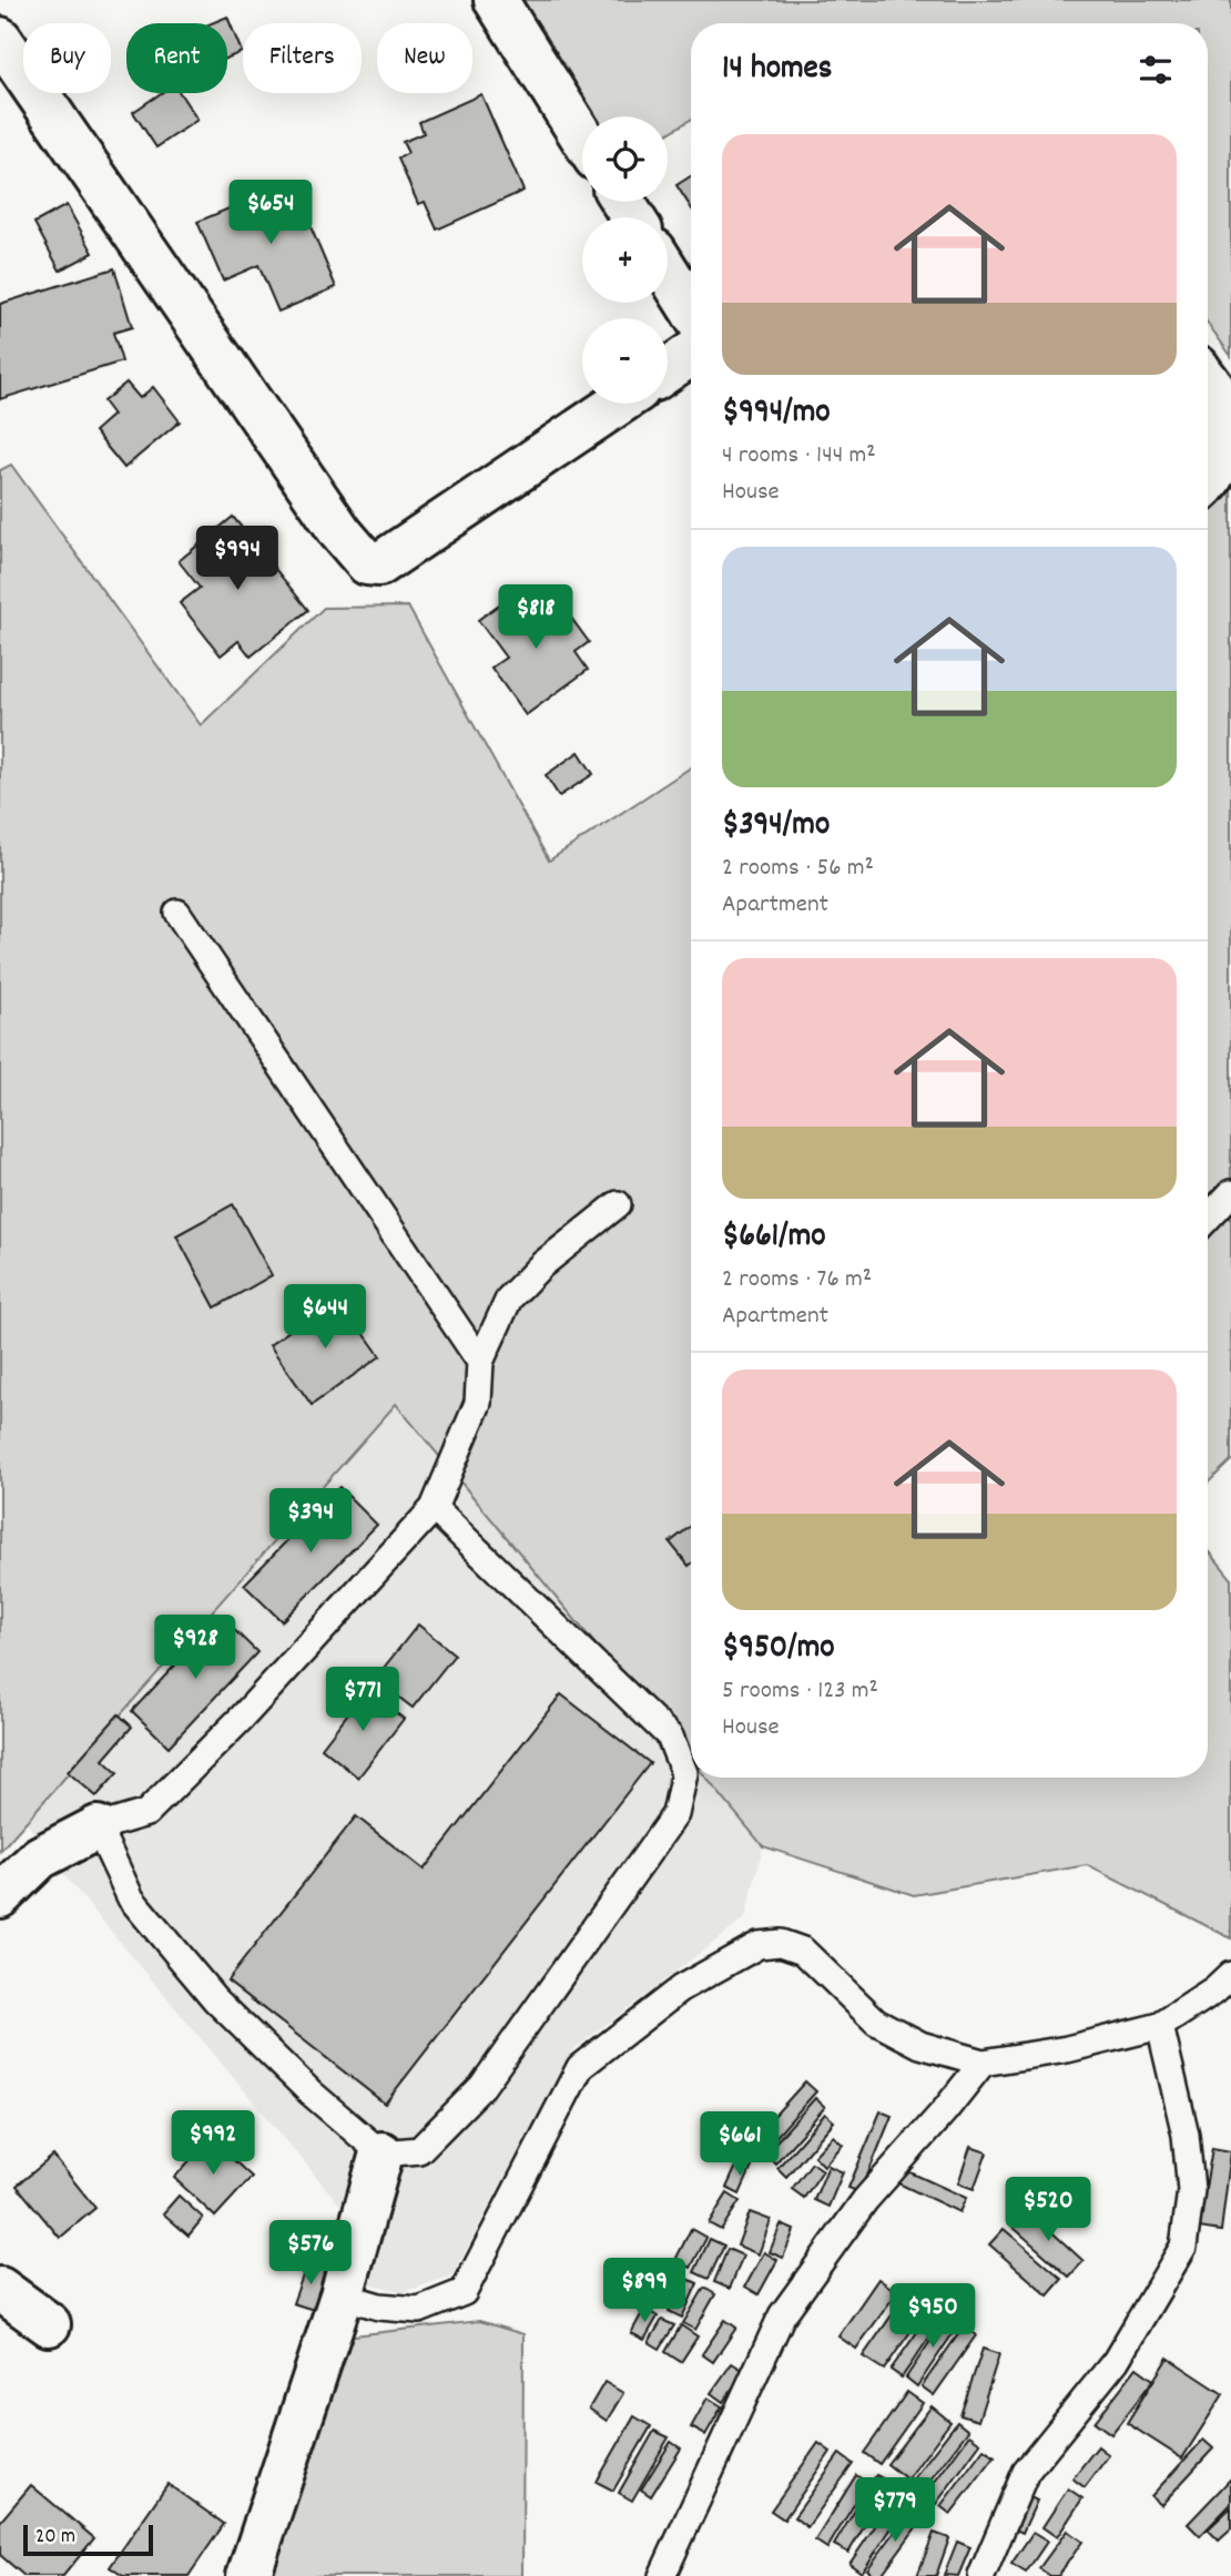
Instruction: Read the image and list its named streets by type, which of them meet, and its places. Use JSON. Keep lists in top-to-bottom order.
{
  "scale_bar": "20 m",
  "page": {
    "chip": [
      "Buy",
      "Rent",
      "Filters",
      "New"
    ],
    "heading": "14 homes",
    "map_buttons": ["+", "−"],
    "list": [
      {
        "name": "$994/mo",
        "note": "4 rooms · 144 m² · House"
      },
      {
        "name": "$394/mo",
        "note": "2 rooms · 56 m² · Apartment"
      },
      {
        "name": "$661/mo",
        "note": "2 rooms · 76 m² · Apartment"
      },
      {
        "name": "$950/mo",
        "note": "5 rooms · 123 m² · House"
      }
    ],
    "price": [
      "$654",
      "$994",
      "$818",
      "$644",
      "$394",
      "$928",
      "$771",
      "$992",
      "$661",
      "$520",
      "$576",
      "$899",
      "$950",
      "$779"
    ],
    "scale": "20 m"
  }
}
